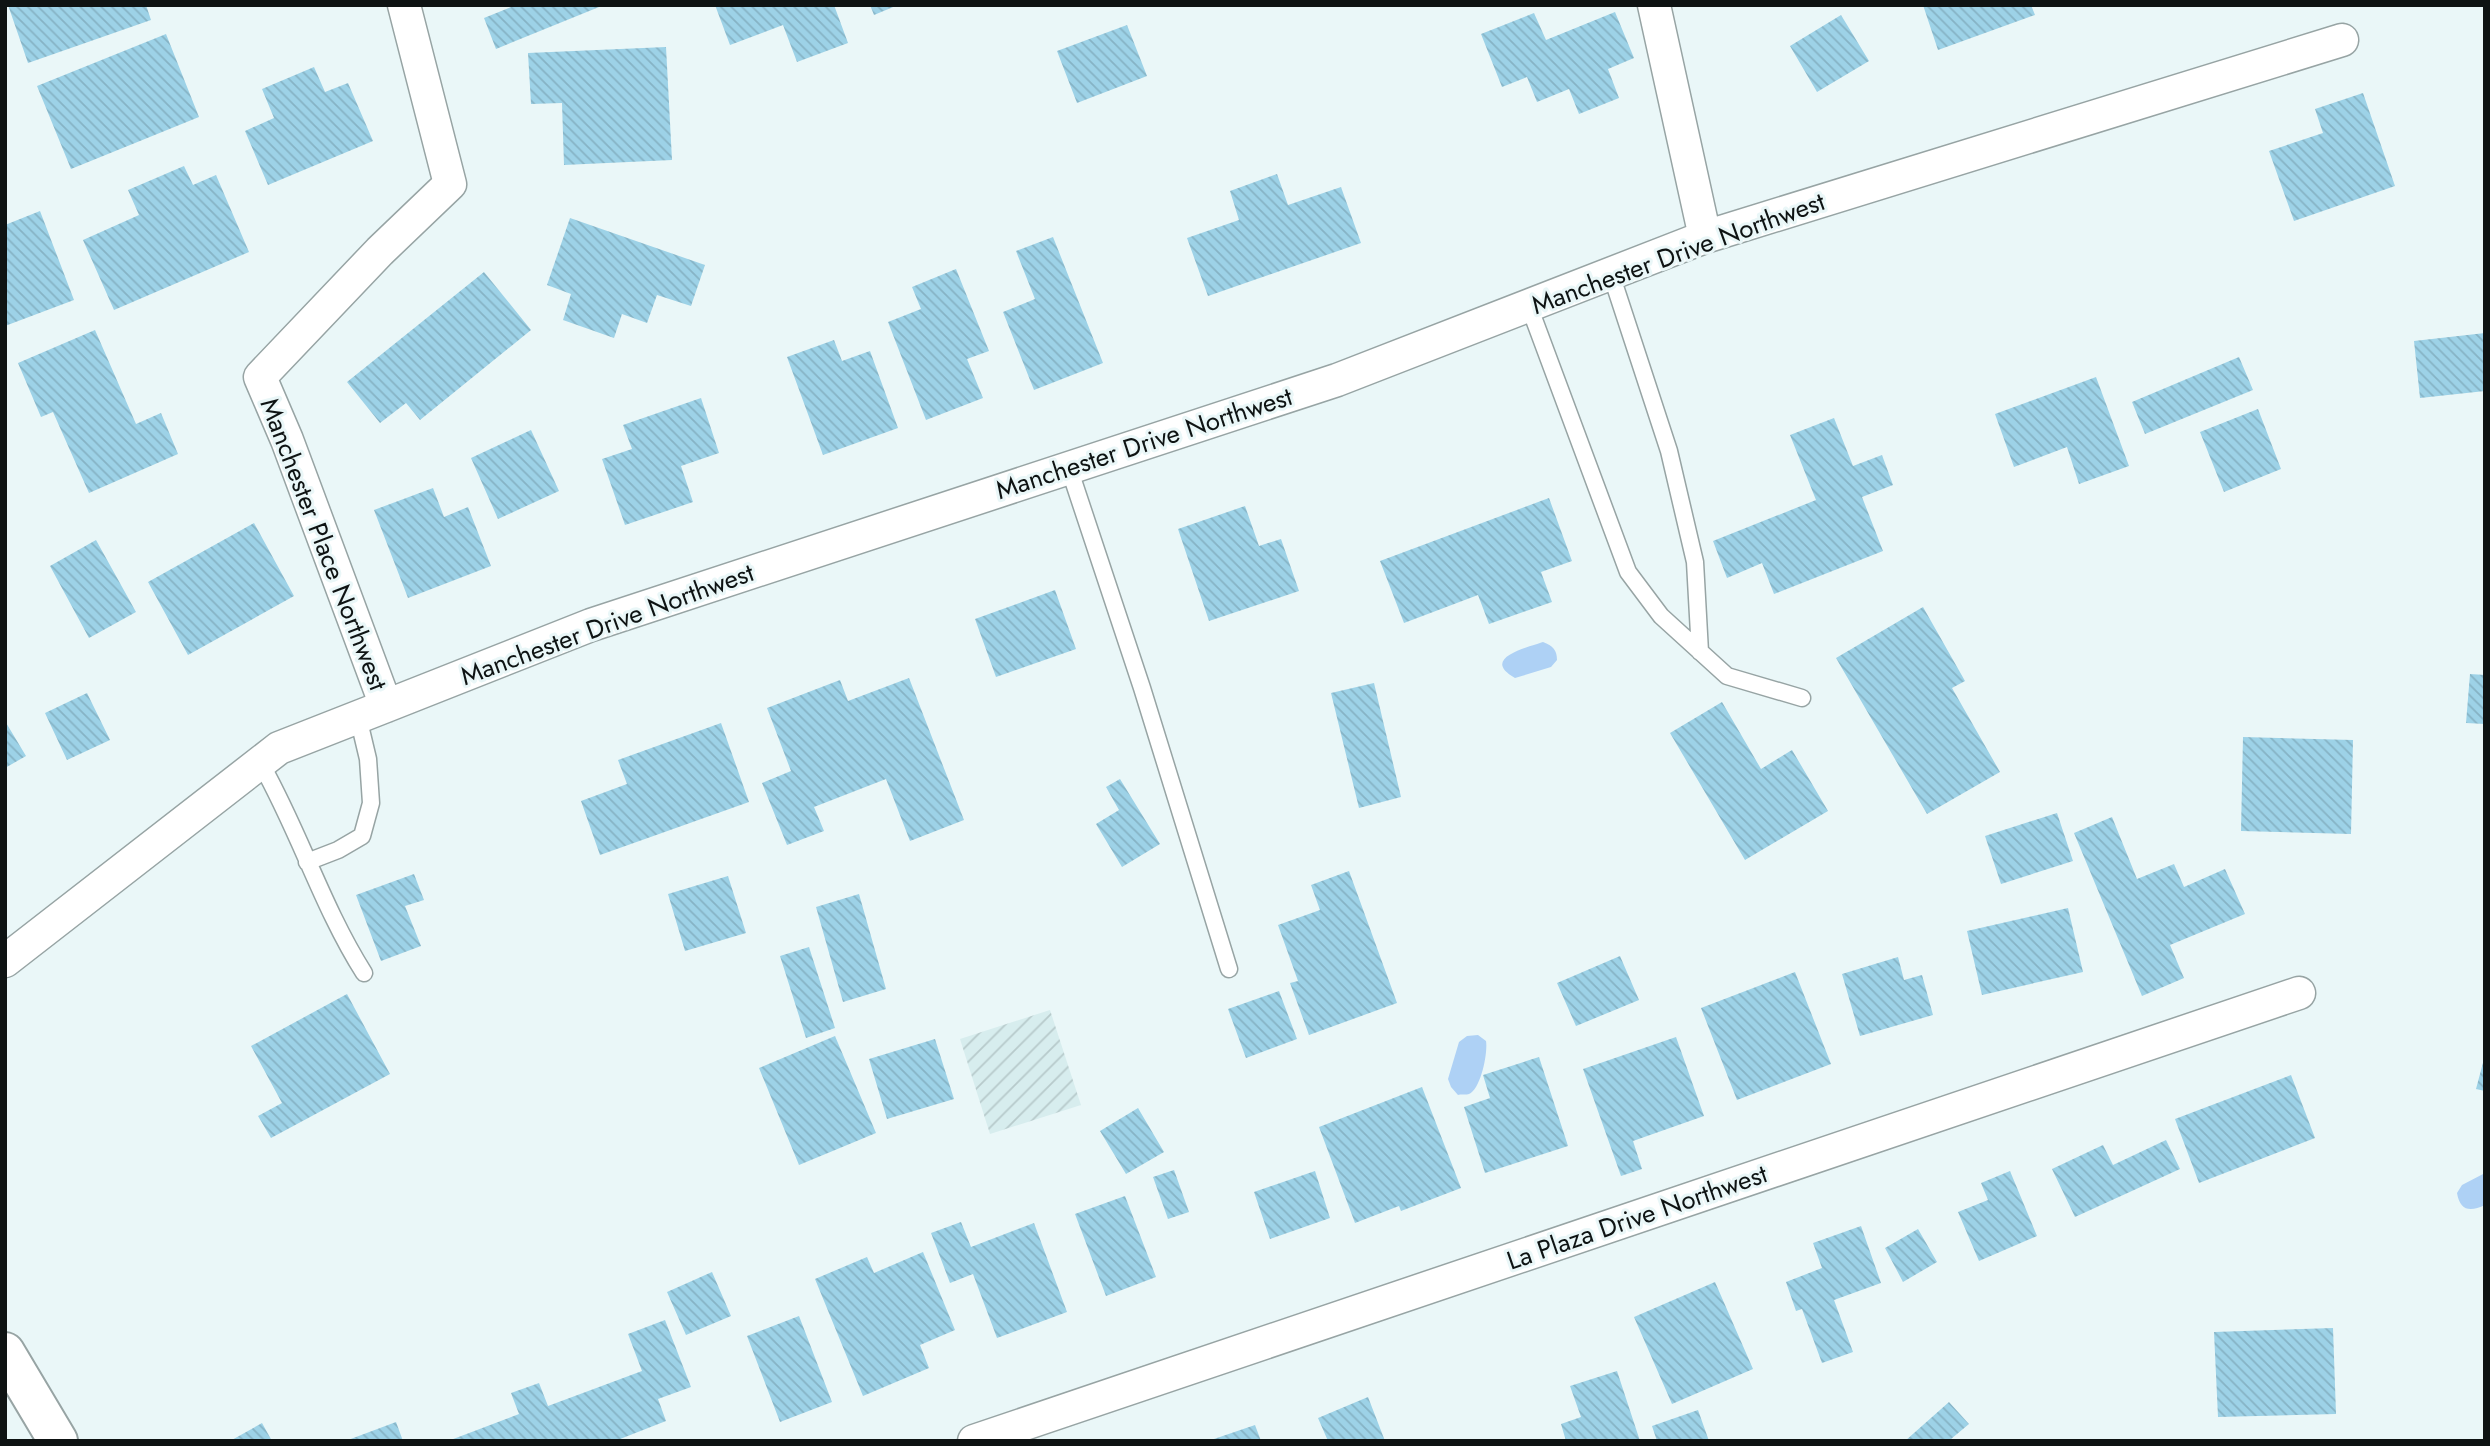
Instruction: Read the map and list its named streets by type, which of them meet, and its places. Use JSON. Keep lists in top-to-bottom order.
{
  "streets": {
    "street": ["Manchester Drive Northwest", "Manchester Place Northwest", "La Plaza Drive Northwest"]
  },
  "crossings": [
    ["Manchester Drive Northwest", "Manchester Place Northwest"]
  ]
}
